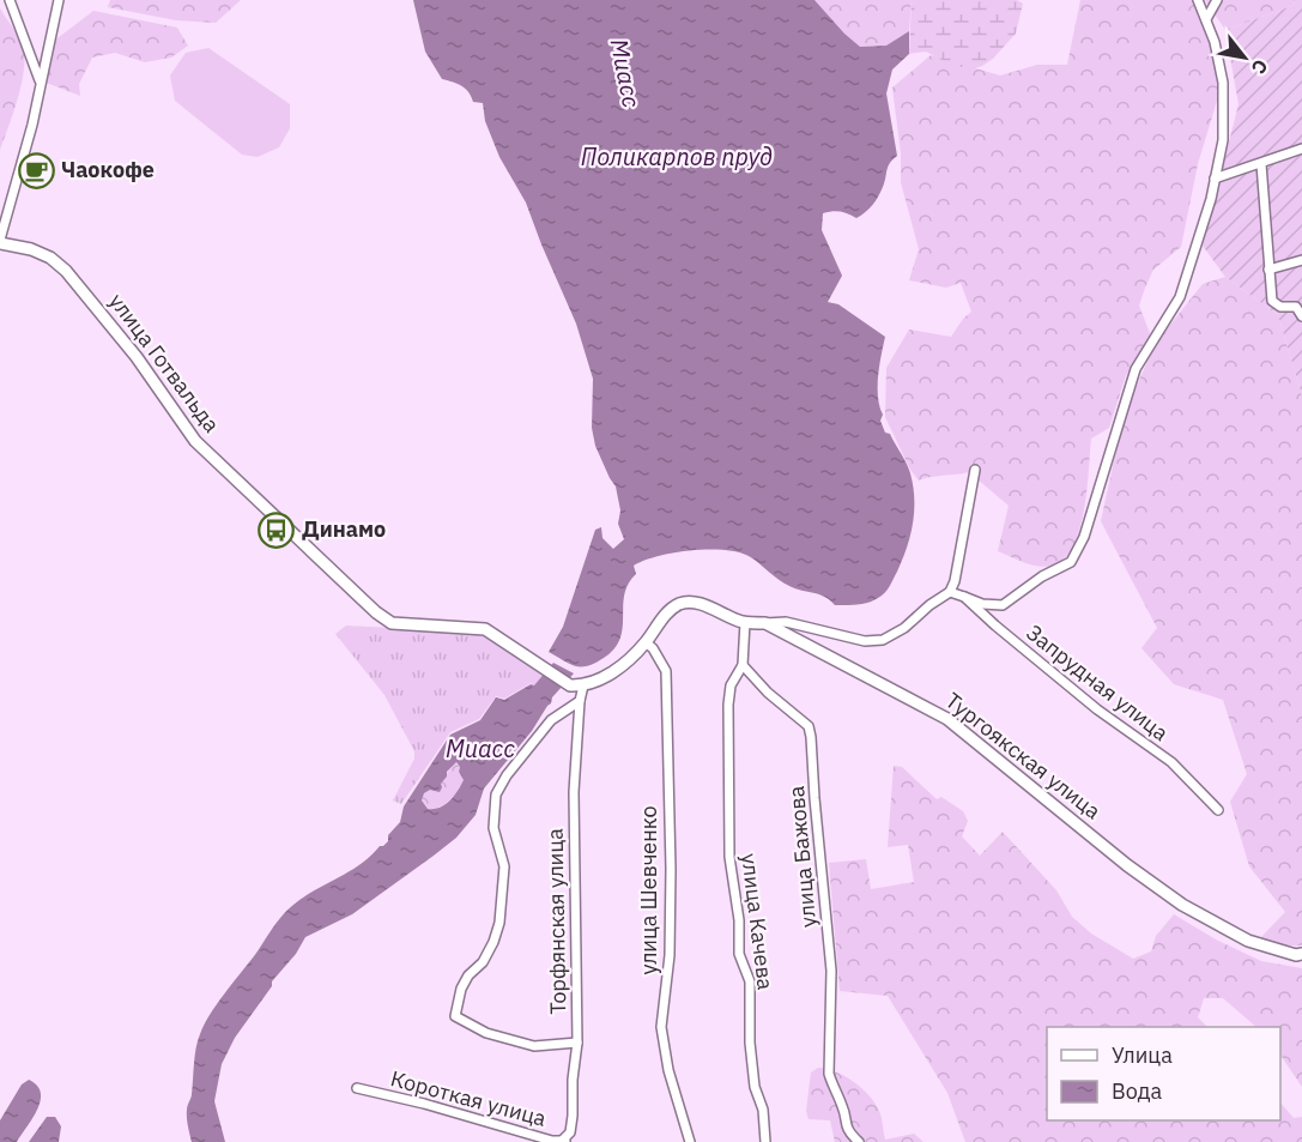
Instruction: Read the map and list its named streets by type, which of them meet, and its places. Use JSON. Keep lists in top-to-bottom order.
{
  "streets": {
    "main road": ["улица Готвальда", "Тургоякская улица"],
    "street": [
      "Запрудная улица",
      "улица Бажова",
      "улица Шевченко",
      "Торфянская улица",
      "улица Качева",
      "Короткая улица"
    ]
  },
  "crossings": [
    ["улица Готвальда", "Тургоякская улица"],
    ["Тургоякская улица", "улица Шевченко"],
    ["Тургоякская улица", "Торфянская улица"],
    ["Тургоякская улица", "улица Качева"],
    ["улица Бажова", "улица Качева"],
    ["Торфянская улица", "Короткая улица"]
  ],
  "water": ["Миасс", "Поликарпов пруд"],
  "places": {
    "cafe": ["Чаокофе"],
    "bus stop": ["Динамо"]
  },
  "legend": ["Улица", "Вода"],
  "north": "bottom right"
}
